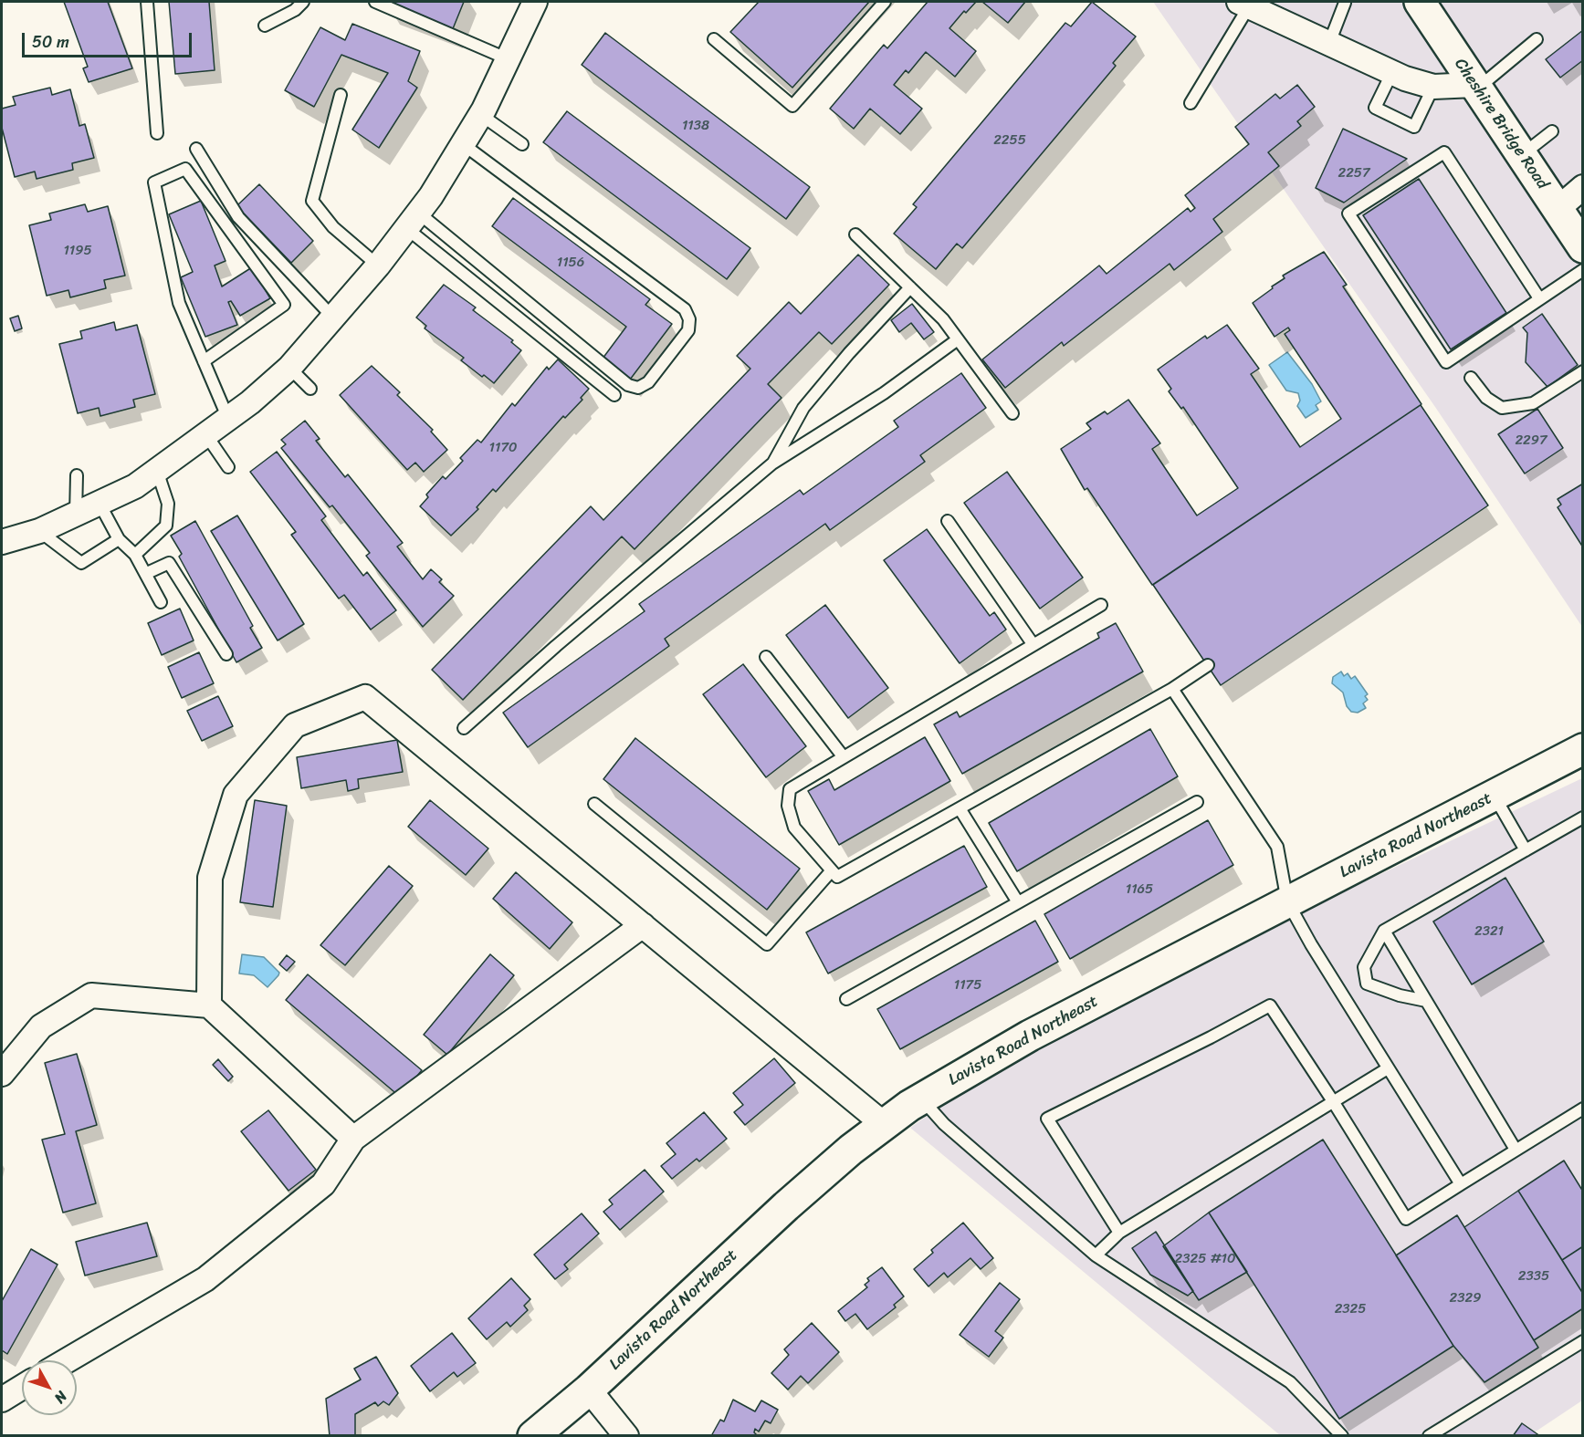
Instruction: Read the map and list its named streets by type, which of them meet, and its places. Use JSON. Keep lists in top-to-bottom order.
{
  "streets": {
    "main road": ["Cheshire Bridge Road", "Lavista Road Northeast"]
  },
  "house_numbers": [
    "1138",
    "2255",
    "2257",
    "1195",
    "1156",
    "2297",
    "1170",
    "1165",
    "2321",
    "1175",
    "2325 #10",
    "2335",
    "2329",
    "2325"
  ],
  "scale_bar": "50 m",
  "north": "bottom right"
}
